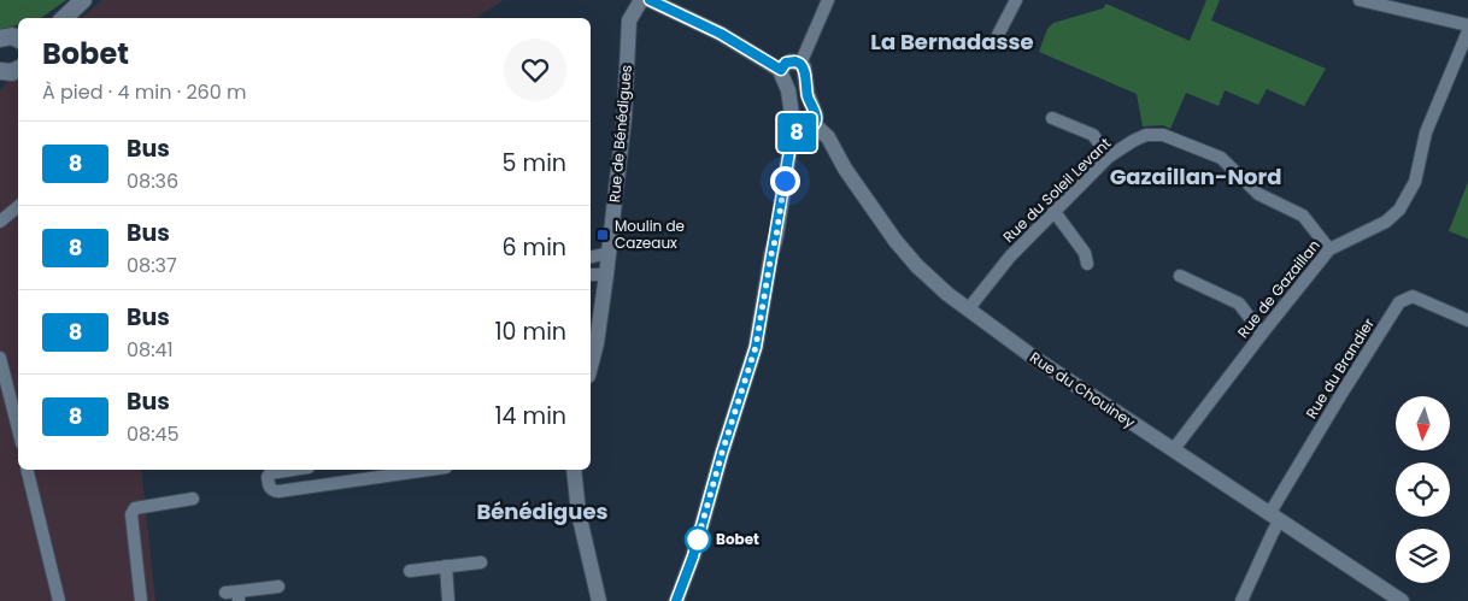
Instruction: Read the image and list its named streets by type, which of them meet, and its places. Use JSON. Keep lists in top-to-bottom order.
{
  "streets": {
    "street": [
      "Rue de Bénédigues",
      "Rue du Soleil Levant",
      "Rue de Gazaillan",
      "Rue du Brandier",
      "Rue du Chouiney"
    ]
  },
  "crossings": [
    ["Rue du Soleil Levant", "Rue de Gazaillan"],
    ["Rue du Soleil Levant", "Rue du Chouiney"],
    ["Rue de Gazaillan", "Rue du Chouiney"],
    ["Rue du Brandier", "Rue du Chouiney"]
  ],
  "districts": ["La Bernadasse", "Gazaillan-Nord", "Bénédigues"],
  "places": {
    "transit": ["Moulin de Cazeaux"],
    "other": ["Bobet"]
  },
  "lines": ["bus line 8"],
  "north": "bottom",
  "page": {
    "on_map": "8",
    "heading": ["Bobet", "À pied · 4 min · 260 m"],
    "list": [
      {
        "mark": "8",
        "name": "Bus",
        "note": "08:36",
        "value": "5 min"
      },
      {
        "mark": "8",
        "name": "Bus",
        "note": "08:37",
        "value": "6 min"
      },
      {
        "mark": "8",
        "name": "Bus",
        "note": "08:41",
        "value": "10 min"
      },
      {
        "mark": "8",
        "name": "Bus",
        "note": "08:45",
        "value": "14 min"
      }
    ]
  }
}
